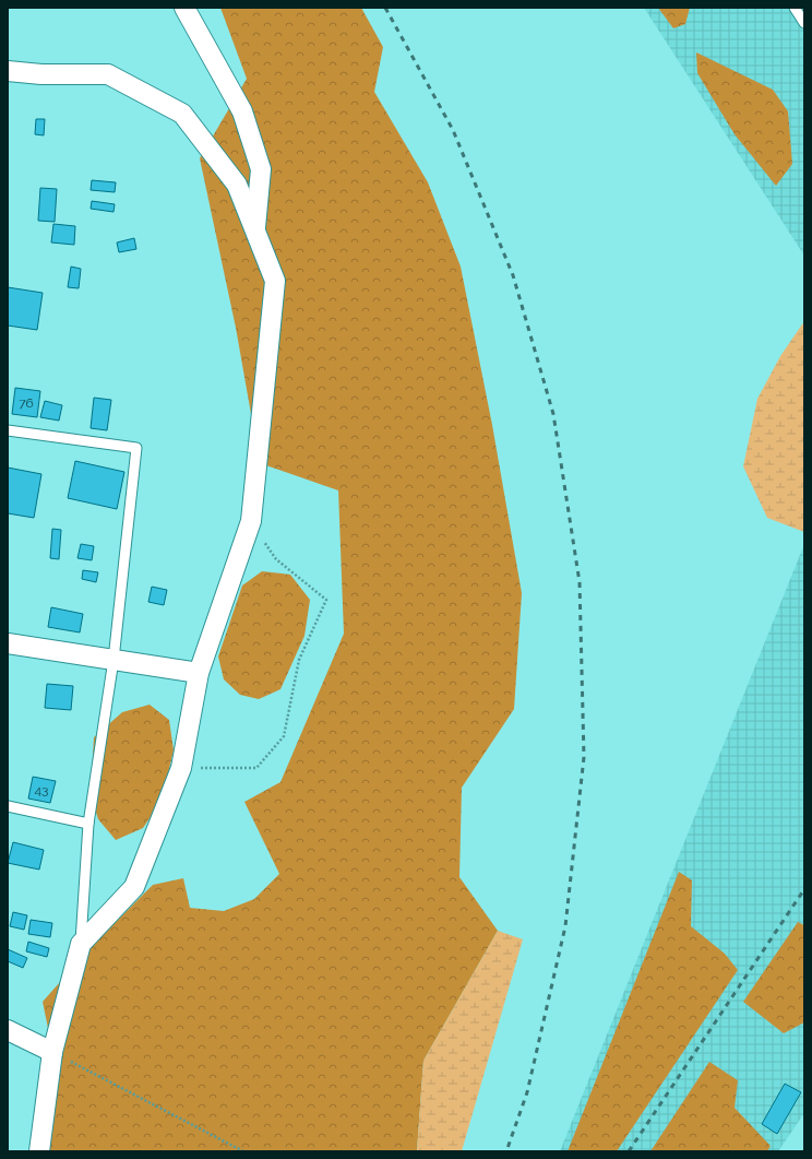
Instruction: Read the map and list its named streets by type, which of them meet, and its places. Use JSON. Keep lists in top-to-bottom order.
{
  "house_numbers": ["76", "43"]
}
